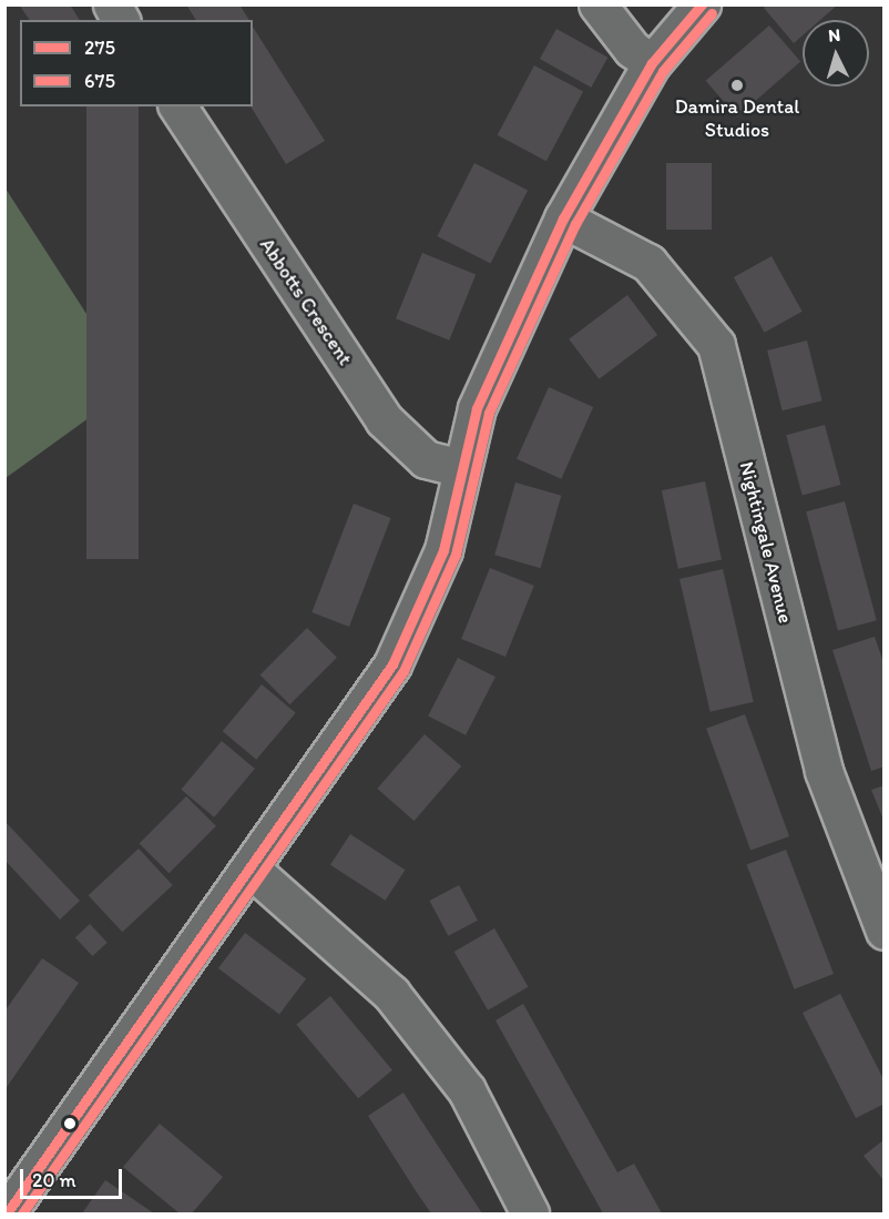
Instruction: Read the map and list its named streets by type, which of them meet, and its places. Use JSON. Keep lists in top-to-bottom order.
{
  "streets": {
    "street": ["Abbotts Crescent", "Nightingale Avenue"]
  },
  "places": ["Damira Dental Studios"],
  "lines": ["transit line 275", "transit line 675"],
  "legend": ["275", "675"],
  "scale_bar": "20 m",
  "north": "top"
}
